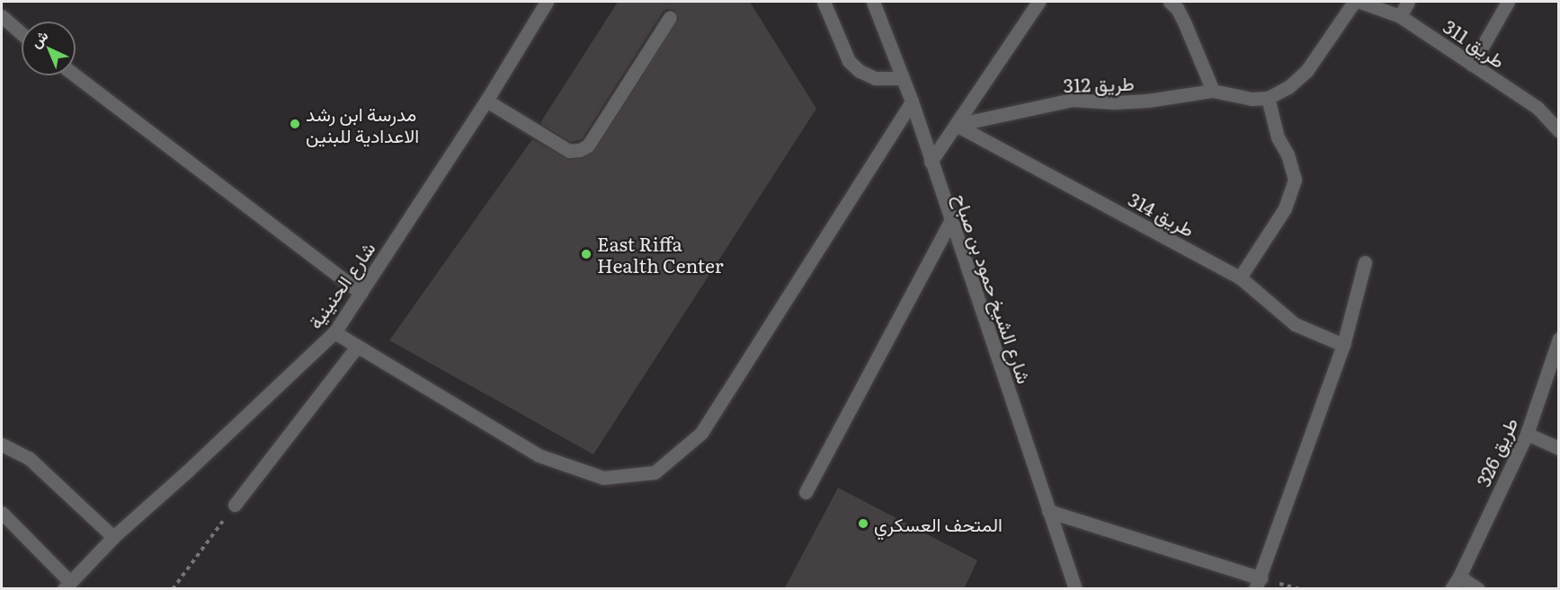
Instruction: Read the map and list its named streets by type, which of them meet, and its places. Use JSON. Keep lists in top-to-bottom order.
{
  "streets": {
    "street": [
      "طريق 311",
      "طريق 312",
      "طريق 314",
      "شارع الحنينية",
      "شارع الشيخ حمود بن صباح",
      "طريق 326"
    ]
  },
  "crossings": [
    ["طريق 312", "طريق 314"]
  ],
  "places": ["مدرسة ابن رشد الاعدادية للبنين", "East Riffa Health Center", "المتحف العسكري"],
  "north": "top left"
}
